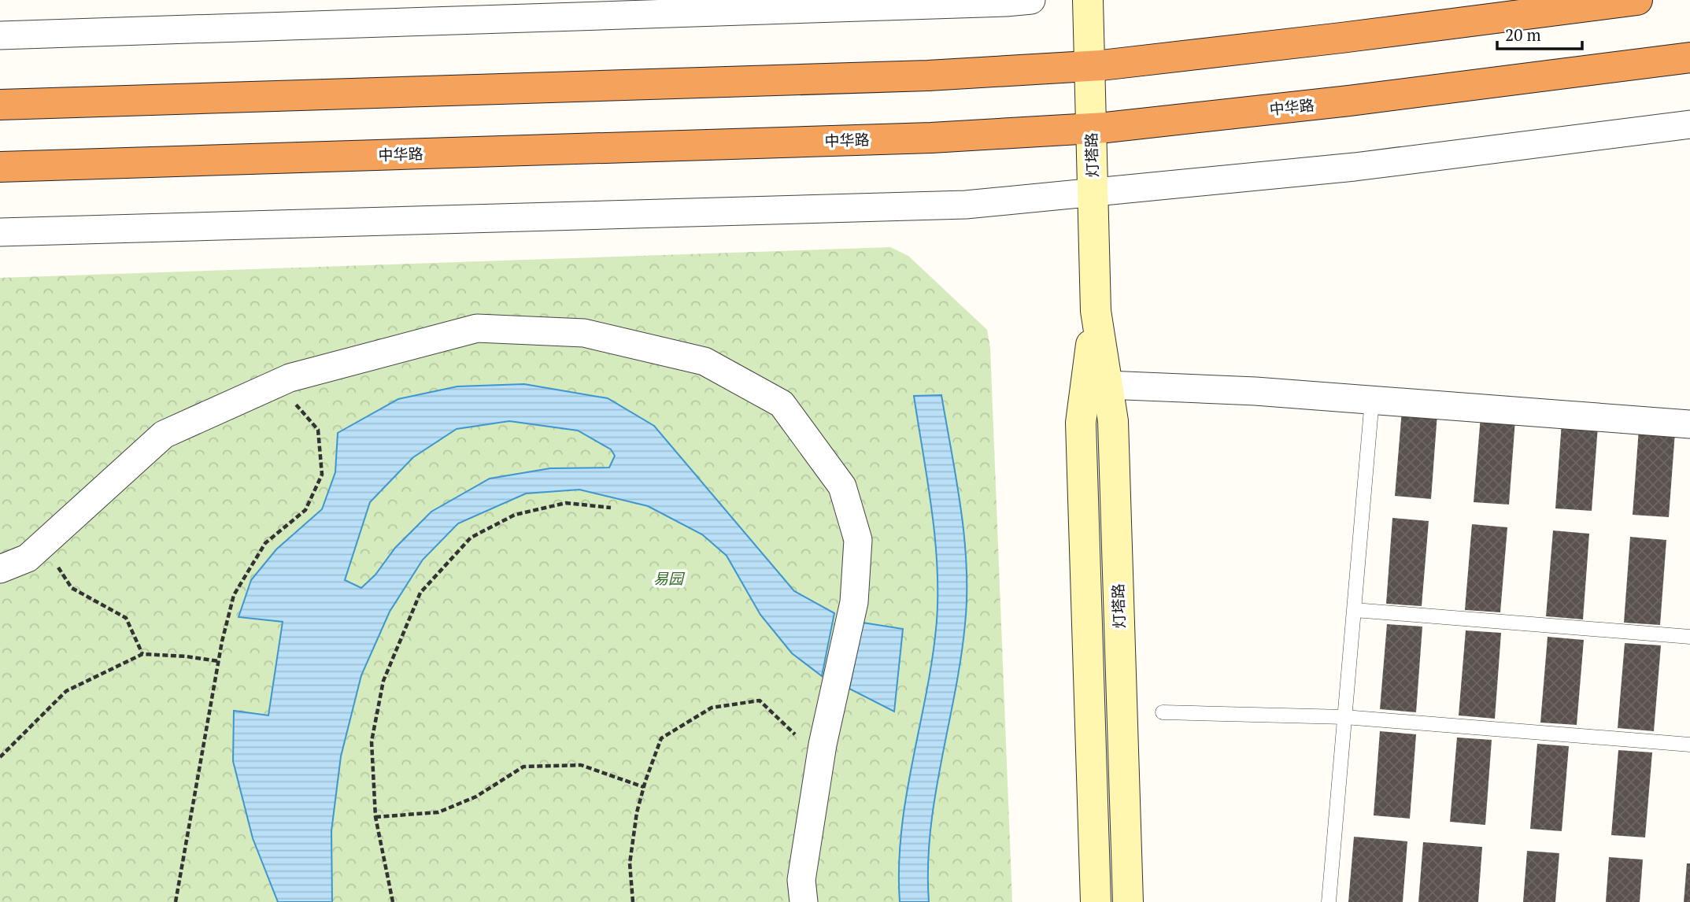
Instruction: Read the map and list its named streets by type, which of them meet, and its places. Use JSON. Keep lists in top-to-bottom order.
{
  "streets": {
    "highway": ["中华路"],
    "street": ["灯塔路"]
  },
  "crossings": [
    ["中华路", "灯塔路"]
  ],
  "parks": ["易园"],
  "scale_bar": "20 m"
}
